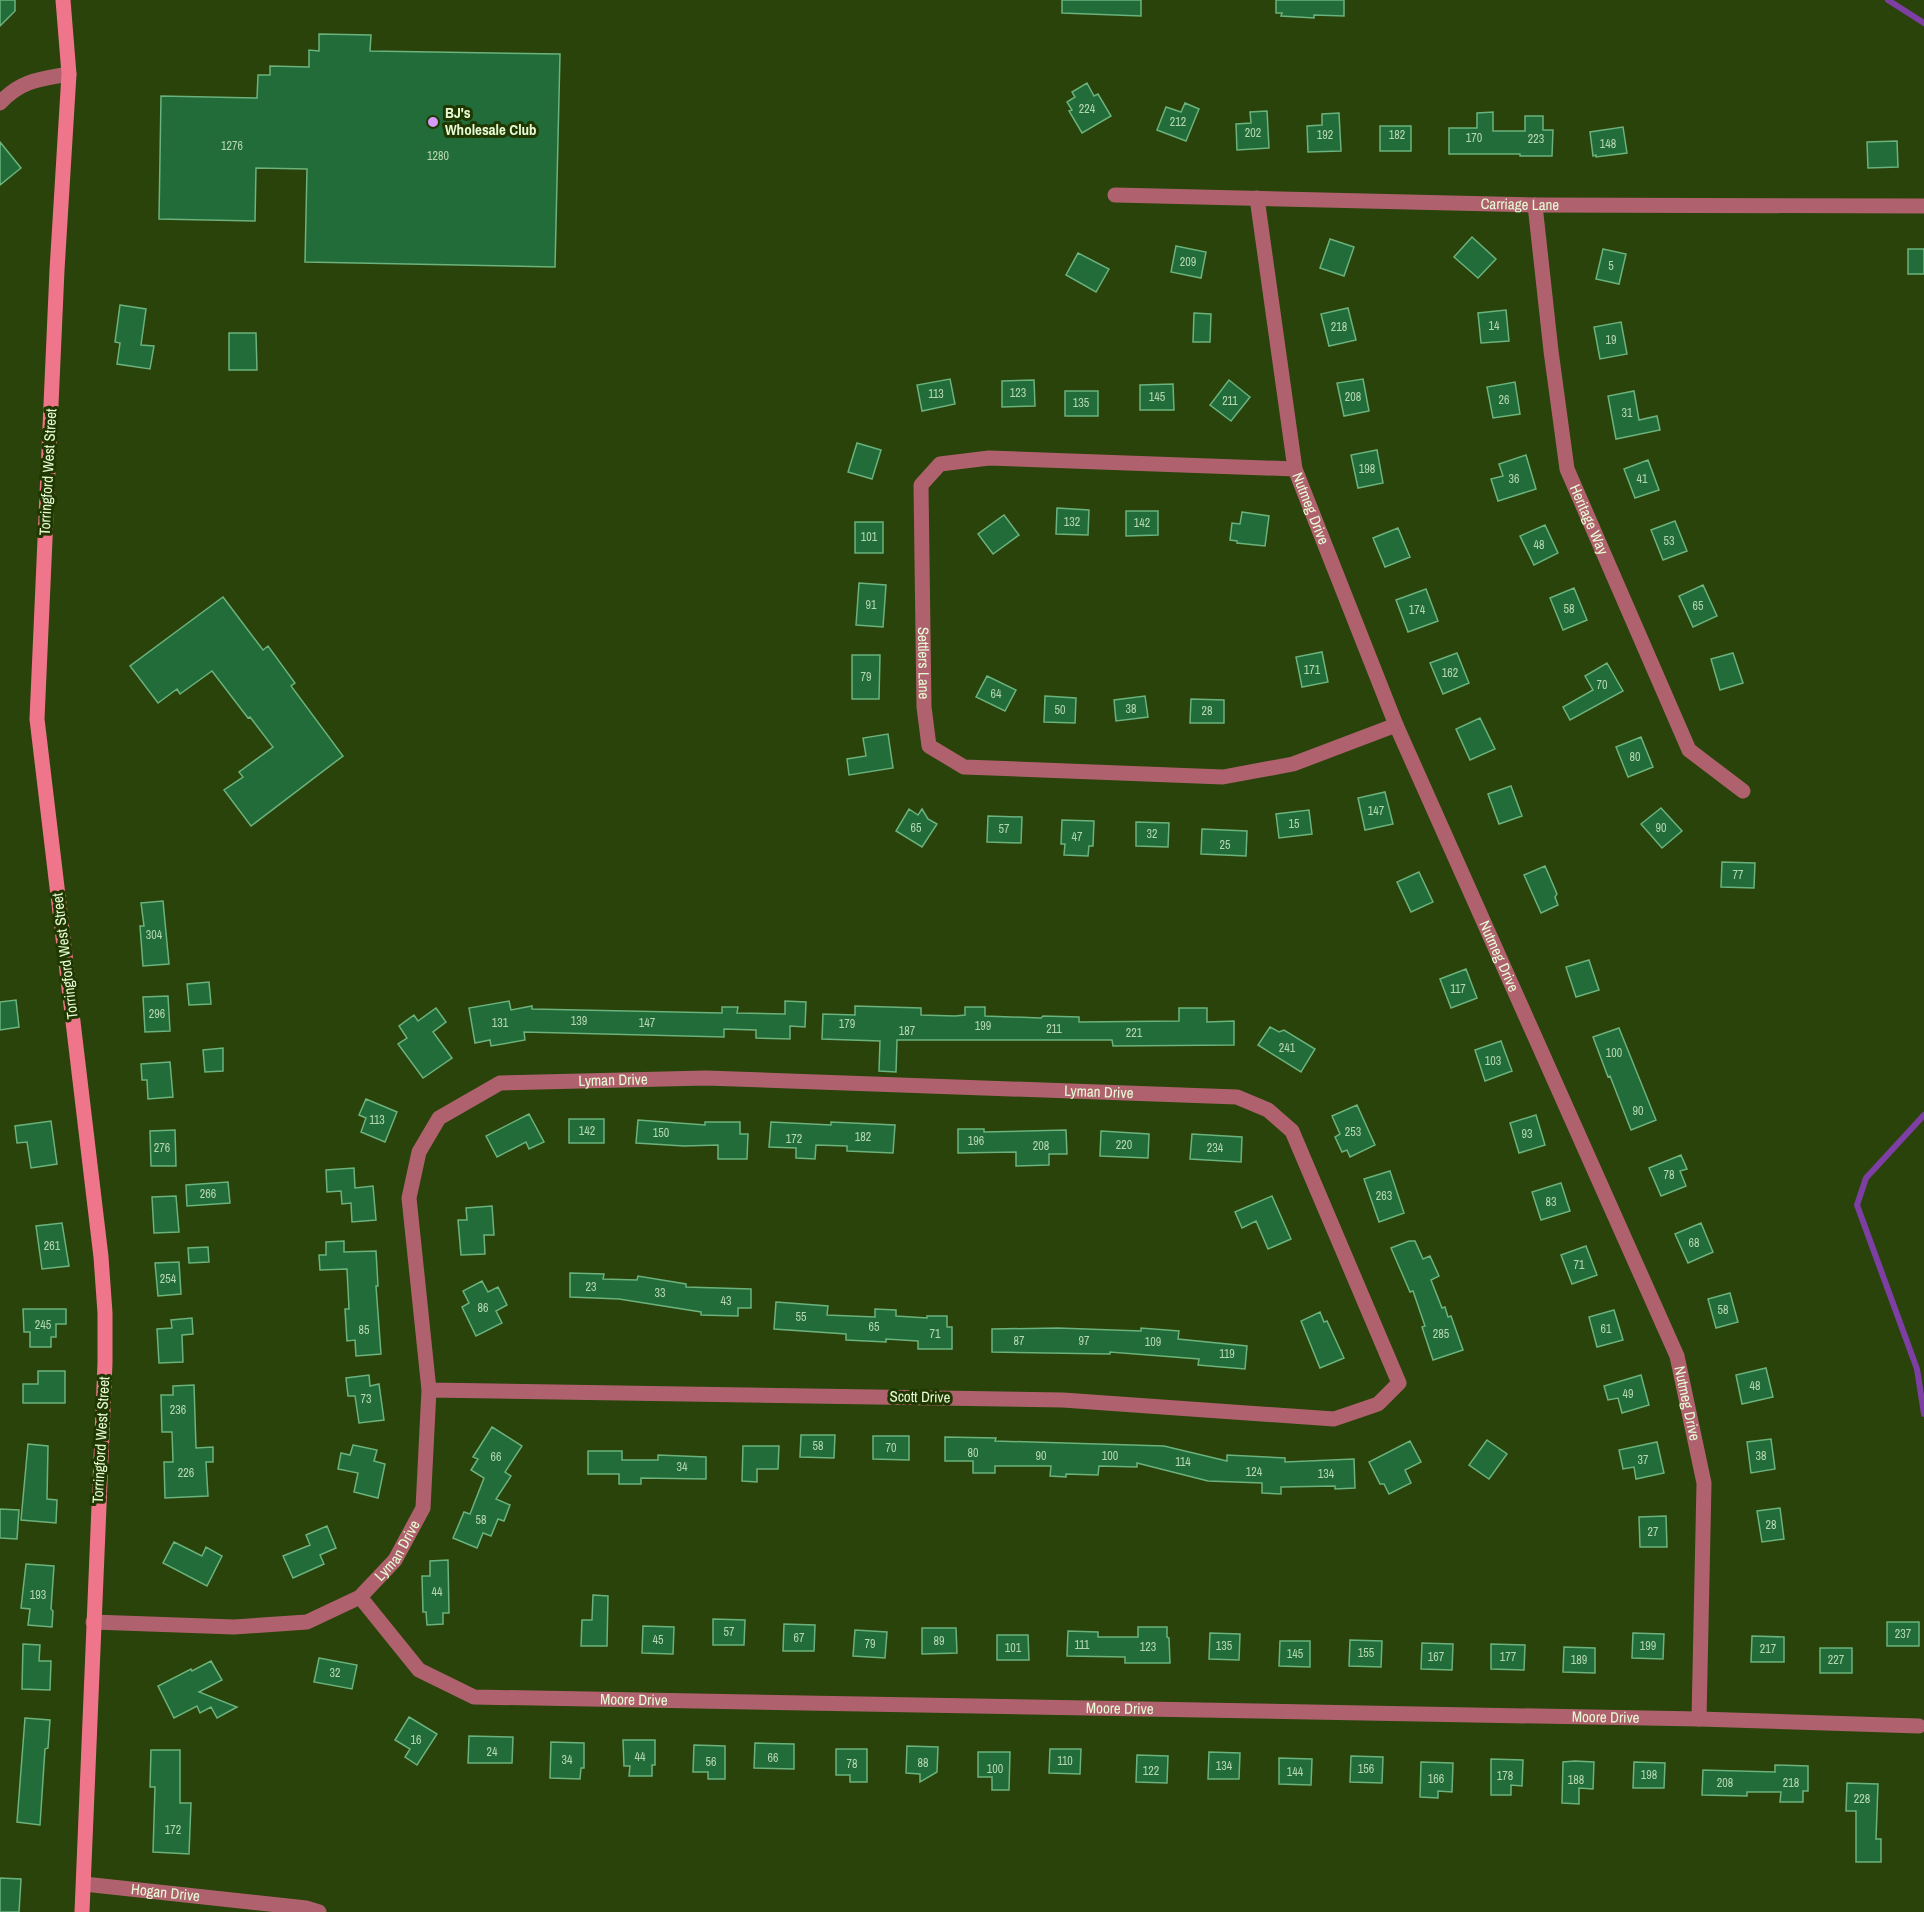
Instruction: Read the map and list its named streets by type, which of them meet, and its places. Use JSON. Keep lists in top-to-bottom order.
{
  "streets": {
    "main road": ["Torringford West Street"],
    "street": [
      "Carriage Lane",
      "Nutmeg Drive",
      "Heritage Way",
      "Settlers Lane",
      "Lyman Drive",
      "Scott Drive",
      "Moore Drive",
      "Hogan Drive"
    ]
  },
  "crossings": [
    ["Carriage Lane", "Nutmeg Drive"],
    ["Carriage Lane", "Heritage Way"],
    ["Torringford West Street", "Lyman Drive"],
    ["Torringford West Street", "Hogan Drive"],
    ["Nutmeg Drive", "Settlers Lane"],
    ["Nutmeg Drive", "Moore Drive"],
    ["Lyman Drive", "Scott Drive"],
    ["Lyman Drive", "Moore Drive"]
  ],
  "places": ["BJ's Wholesale Club"],
  "house_numbers": [
    "224",
    "212",
    "202",
    "192",
    "182",
    "170",
    "223",
    "148",
    "1276",
    "1280",
    "209",
    "5",
    "14",
    "218",
    "19",
    "123",
    "113",
    "145",
    "208",
    "26",
    "211",
    "135",
    "31",
    "198",
    "36",
    "41",
    "132",
    "142",
    "101",
    "53",
    "48",
    "91",
    "65",
    "58",
    "174",
    "171",
    "162",
    "79",
    "70",
    "64",
    "38",
    "50",
    "28",
    "80",
    "147",
    "15",
    "65",
    "90",
    "57",
    "32",
    "47",
    "25",
    "77",
    "304",
    "117",
    "296",
    "139",
    "131",
    "147",
    "179",
    "199",
    "211",
    "187",
    "221",
    "241",
    "100",
    "103",
    "90",
    "113",
    "142",
    "253",
    "150",
    "93",
    "182",
    "172",
    "196",
    "220",
    "208",
    "276",
    "234",
    "78",
    "266",
    "263",
    "83",
    "68",
    "261",
    "71",
    "254",
    "23",
    "33",
    "43",
    "86",
    "58",
    "55",
    "245",
    "65",
    "61",
    "85",
    "71",
    "285",
    "87",
    "97",
    "109",
    "119",
    "48",
    "49",
    "73",
    "236",
    "58",
    "70",
    "80",
    "90",
    "100",
    "38",
    "66",
    "37",
    "114",
    "34",
    "124",
    "226",
    "134",
    "58",
    "28",
    "27",
    "44",
    "193",
    "57",
    "237",
    "67",
    "45",
    "89",
    "79",
    "111",
    "135",
    "199",
    "123",
    "101",
    "217",
    "155",
    "145",
    "167",
    "177",
    "189",
    "227",
    "32",
    "16",
    "24",
    "44",
    "66",
    "34",
    "110",
    "56",
    "88",
    "78",
    "134",
    "100",
    "156",
    "122",
    "144",
    "198",
    "178",
    "166",
    "188",
    "208",
    "218",
    "228",
    "172"
  ]
}
